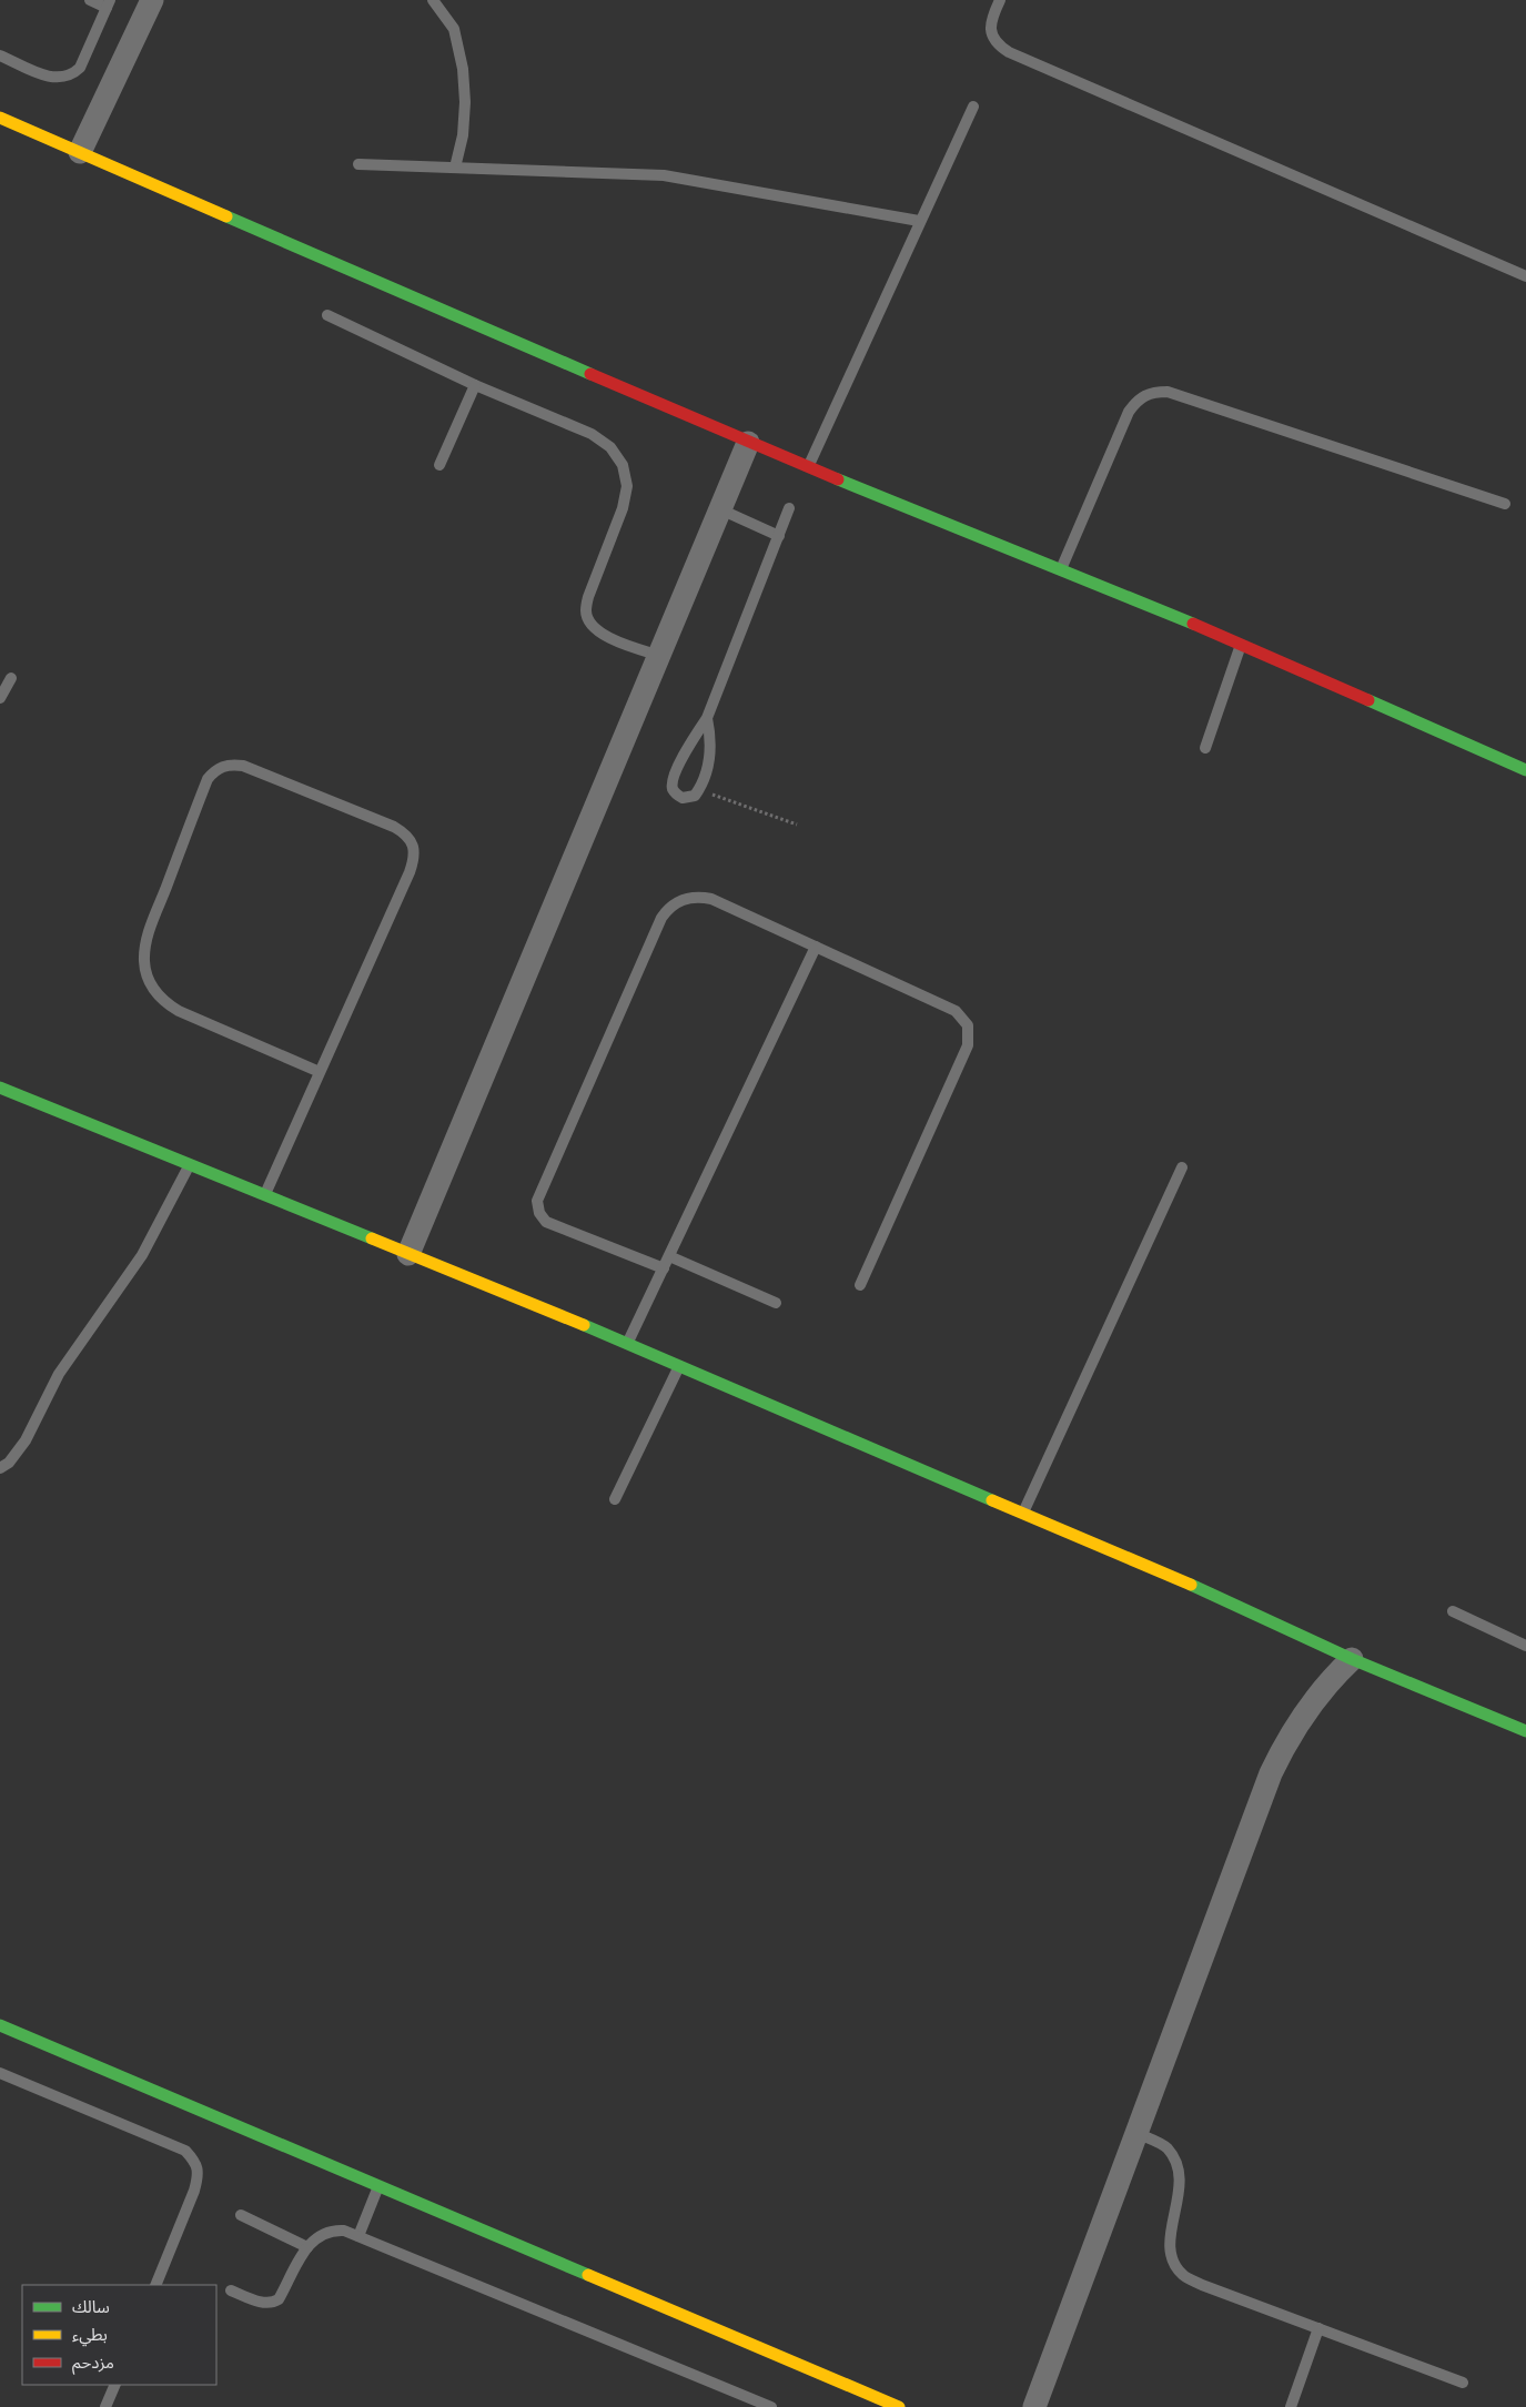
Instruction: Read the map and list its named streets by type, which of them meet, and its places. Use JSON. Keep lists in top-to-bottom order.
{
  "legend": ["سالك", "بطيء", "مزدحم"]
}
